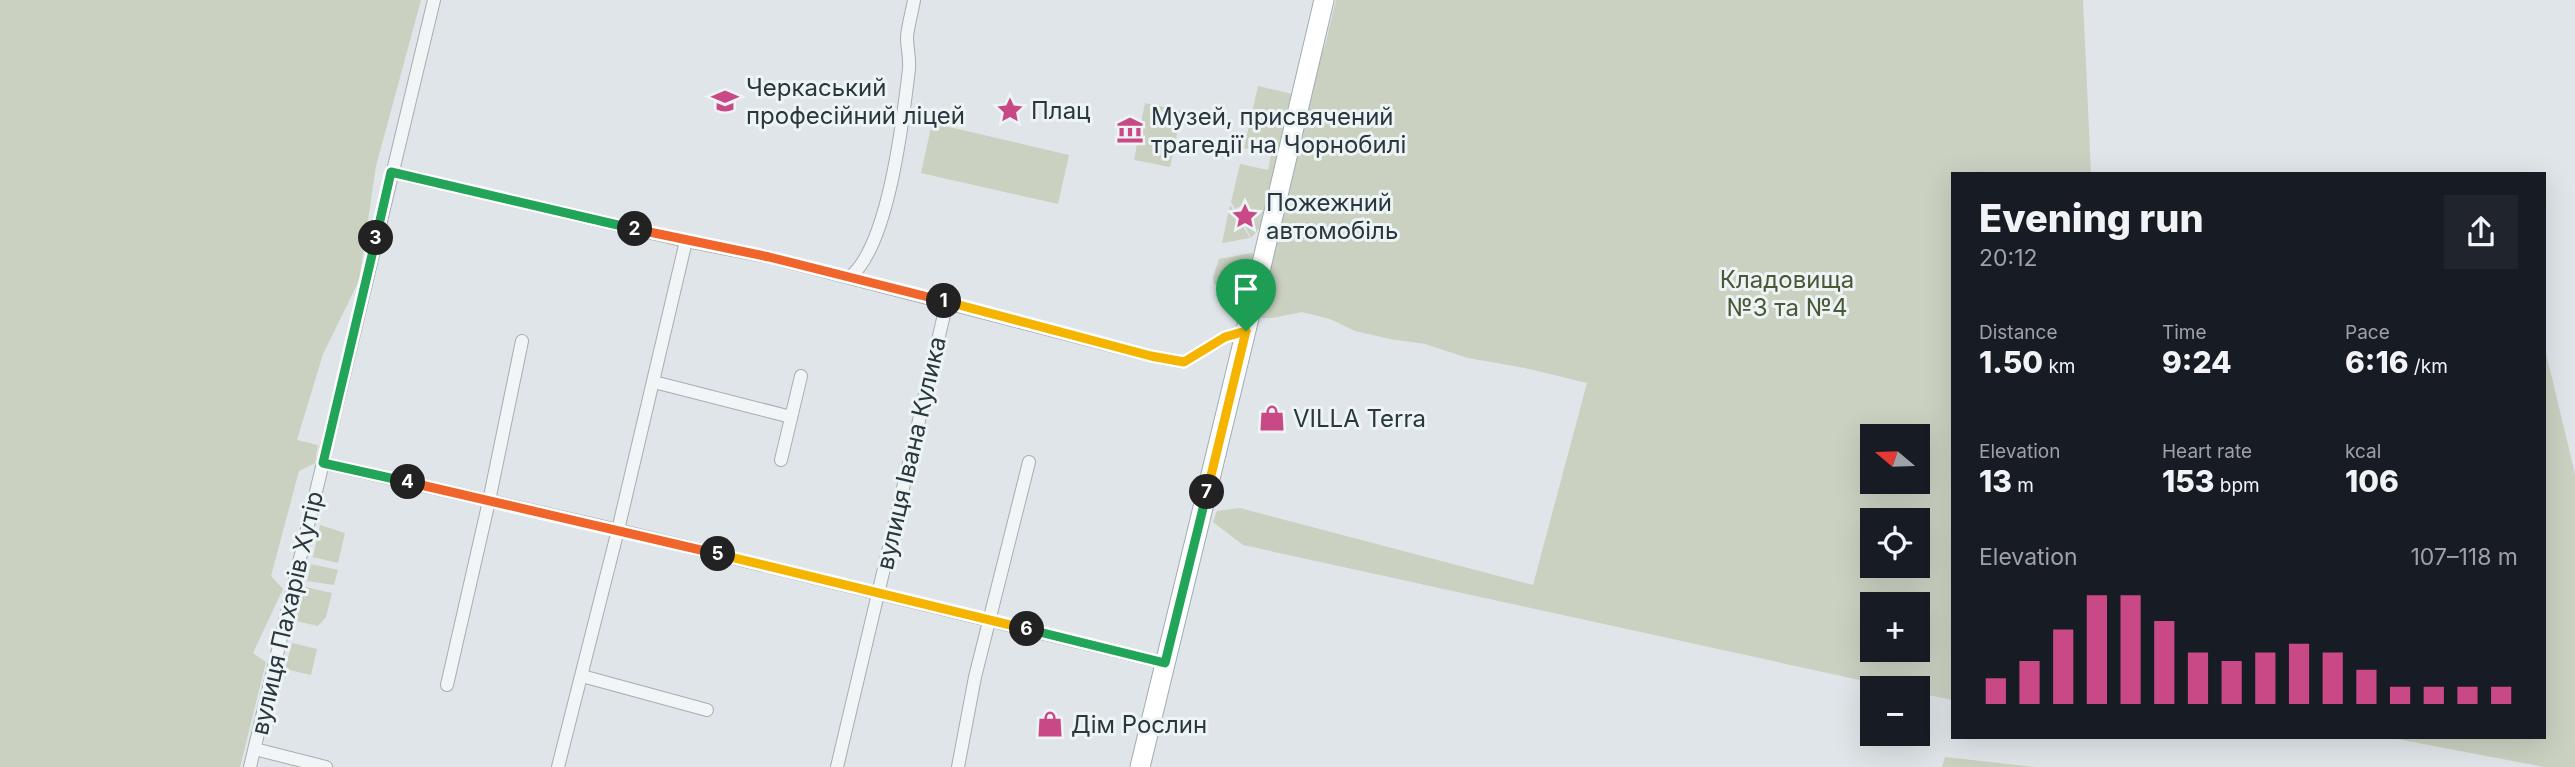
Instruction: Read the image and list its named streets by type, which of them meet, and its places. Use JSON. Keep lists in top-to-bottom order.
{
  "streets": {
    "street": ["вулиця Івана Кулика", "вулиця Пахарів Хутір"]
  },
  "parks": ["Кладовища №3 та №4"],
  "places": {
    "school or university": ["Черкаський професійний ліцей"],
    "place": ["Плац", "Пожежний автомобіль"],
    "museum": ["Музей, присвячений трагедії на Чорнобилі"],
    "shop": ["VILLA Terra", "Дім Рослин"]
  },
  "north": "left",
  "page": {
    "heading": ["Evening run", "20:12"],
    "pins": [
      "2",
      "3",
      "1",
      "4",
      "7",
      "5",
      "6"
    ],
    "stats": [
      ["Distance", "1.50 km"],
      ["Time", "9:24"],
      ["Pace", "6:16 /km"],
      ["Elevation", "13 m"],
      ["Heart rate", "153 bpm"],
      ["kcal", "106"]
    ],
    "map_buttons": ["+", "−"],
    "chart": ["Elevation", "107–118 m"]
  }
}
